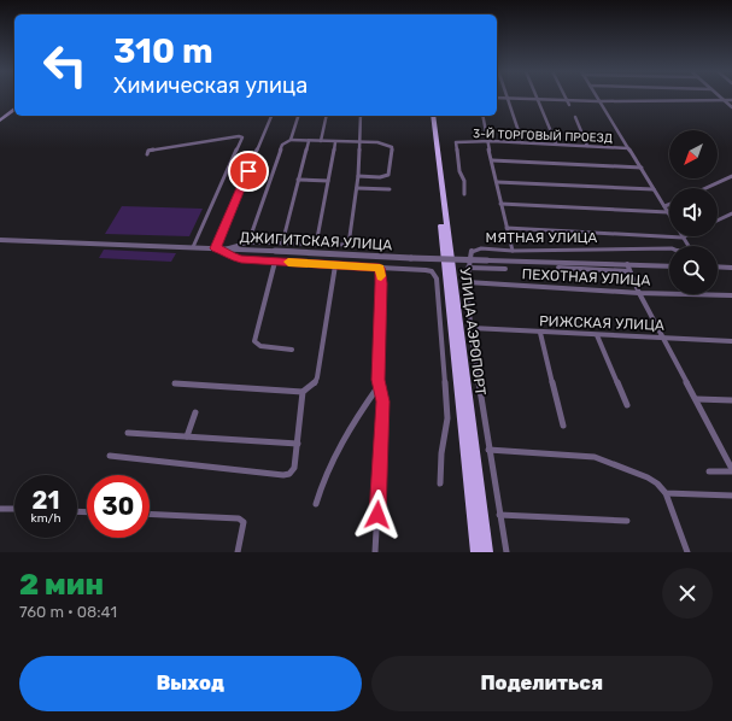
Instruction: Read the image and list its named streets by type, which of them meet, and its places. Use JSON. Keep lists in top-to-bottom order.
{
  "streets": {
    "main road": ["УЛИЦА АЭРОПОРТ"],
    "street": [
      "3-Й ТОРГОВЫЙ ПРОЕЗД",
      "МЯТНАЯ УЛИЦА",
      "ДЖИГИТСКАЯ УЛИЦА",
      "ПЕХОТНАЯ УЛИЦА",
      "РИЖСКАЯ УЛИЦА"
    ]
  },
  "crossings": [
    ["МЯТНАЯ УЛИЦА", "ПЕХОТНАЯ УЛИЦА"],
    ["МЯТНАЯ УЛИЦА", "РИЖСКАЯ УЛИЦА"]
  ],
  "north": "bottom left",
  "page": {
    "turn": ["310 m", "Химическая улица"],
    "speed": "21 km/h",
    "limit": "30",
    "heading": ["2 мин", "760 m · 08:41"],
    "buttons": ["Выход", "Поделиться"]
  }
}
